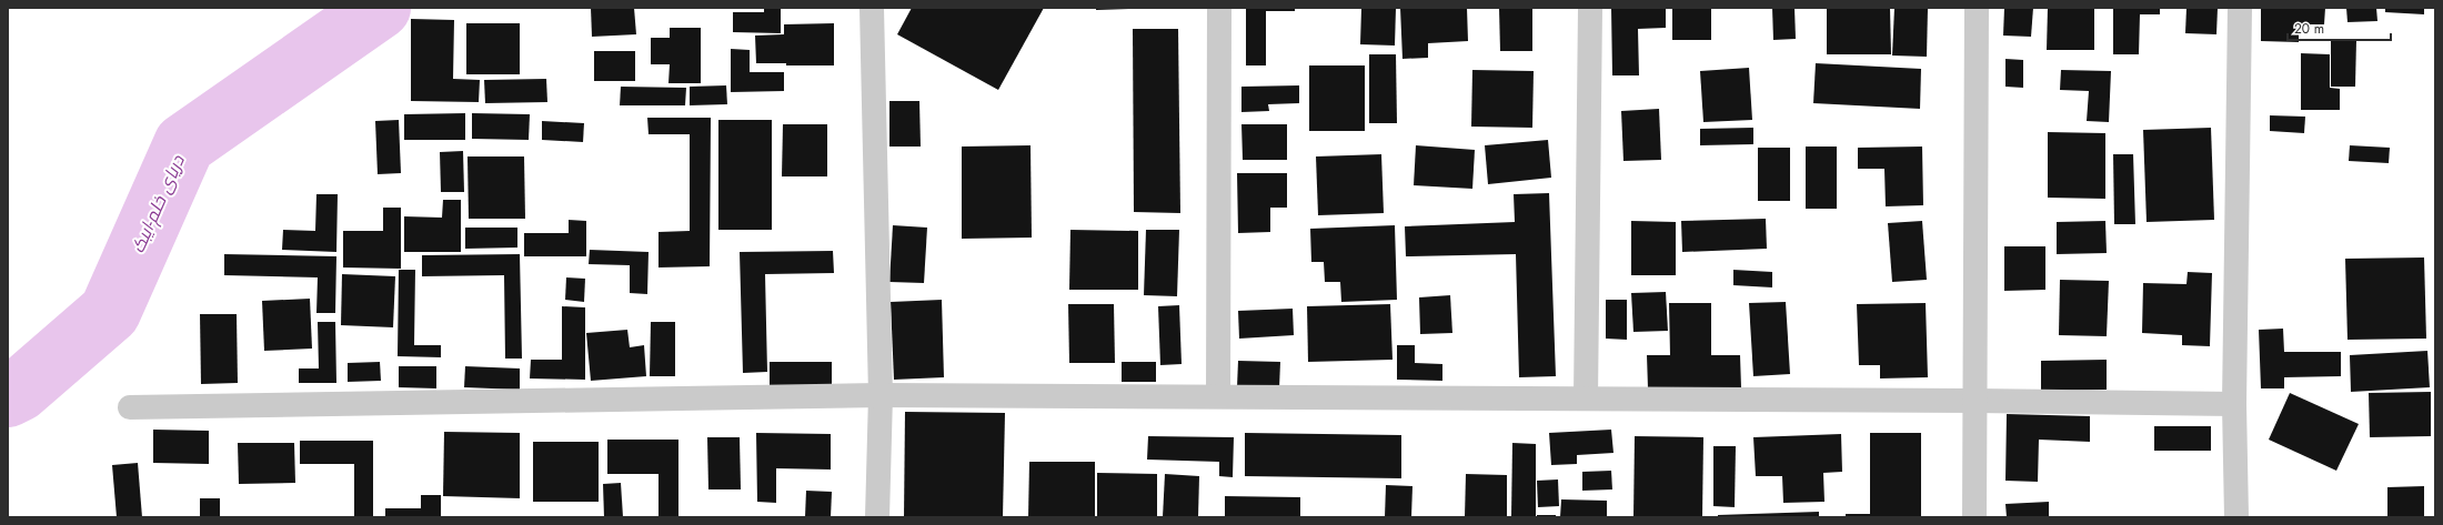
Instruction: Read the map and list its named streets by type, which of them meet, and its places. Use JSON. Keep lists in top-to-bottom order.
{
  "water": ["دریای خلم-ایبک"],
  "scale_bar": "20 m"
}
